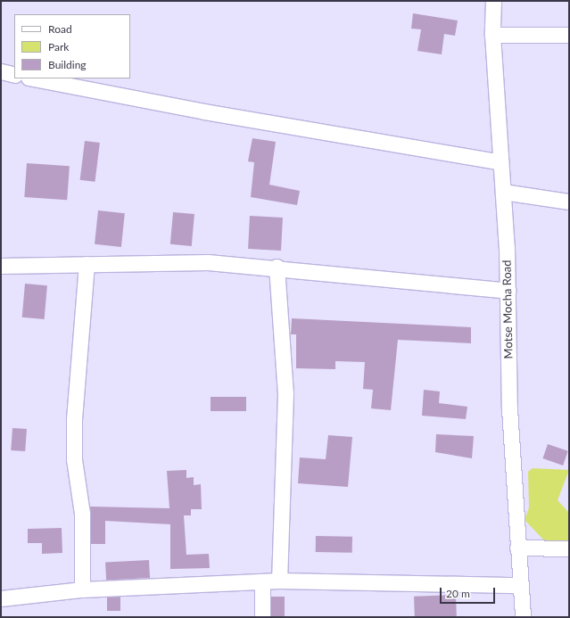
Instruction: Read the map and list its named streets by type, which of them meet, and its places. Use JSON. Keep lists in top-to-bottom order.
{
  "streets": {
    "street": ["Motse Mocha Road"]
  },
  "legend": ["Road", "Park", "Building"],
  "scale_bar": "20 m"
}
